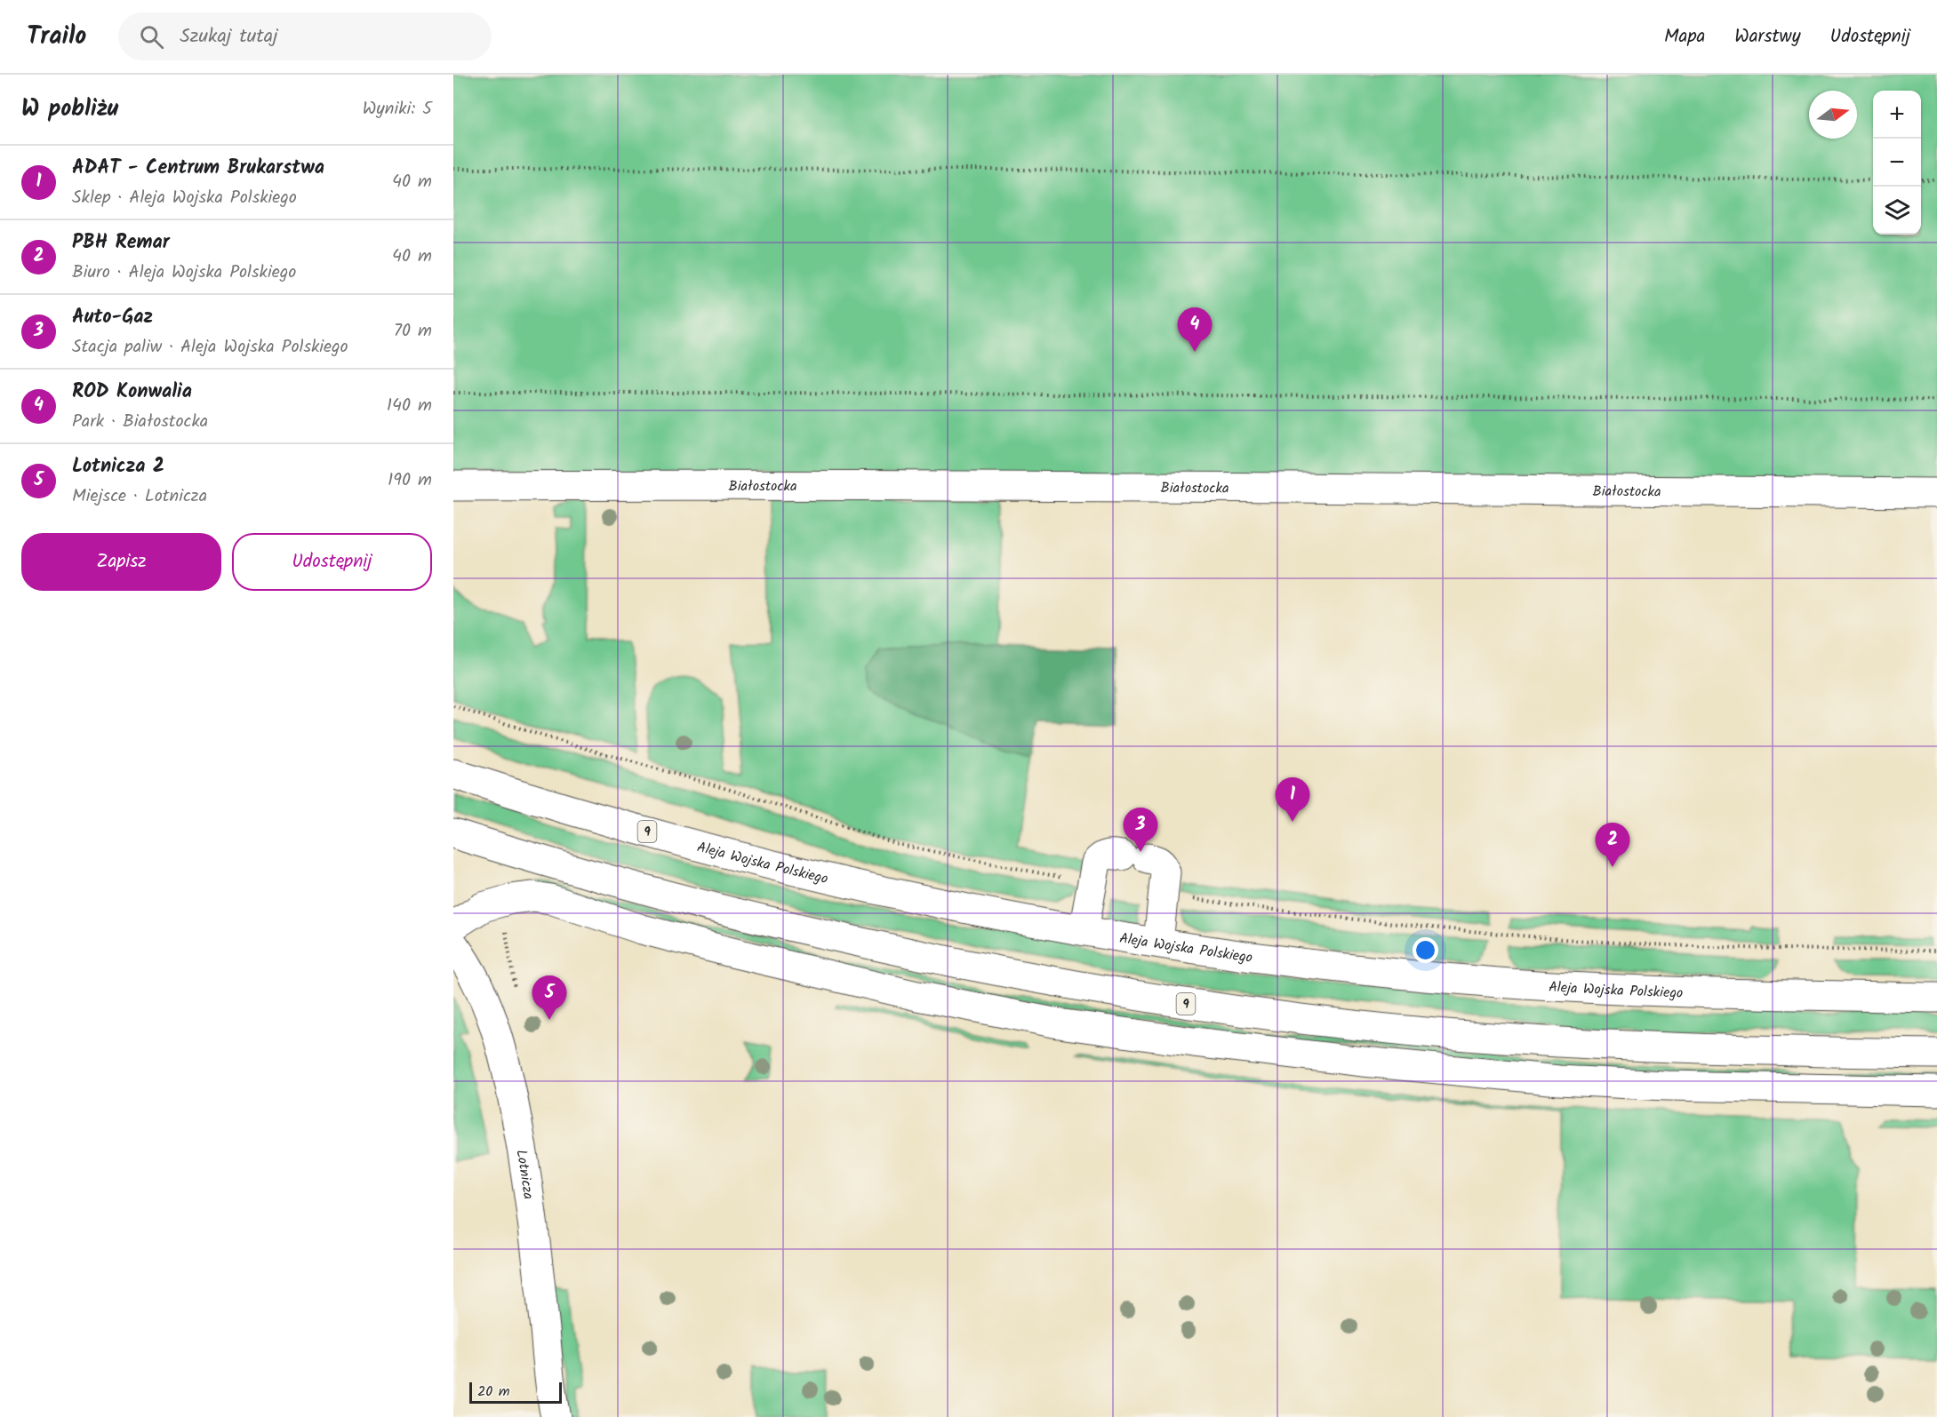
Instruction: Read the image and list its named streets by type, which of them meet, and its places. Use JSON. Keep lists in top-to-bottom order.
{
  "streets": {
    "street": [
      "Białostocka",
      "9",
      "Aleja Wojska Polskiego",
      "Lotnicza"
    ]
  },
  "scale_bar": "20 m",
  "north": "right",
  "page": {
    "header": "Trailo",
    "search": "Szukaj tutaj",
    "nav": ["Mapa", "Warstwy", "Udostępnij"],
    "heading": ["W pobliżu", "Wyniki: 5"],
    "map_buttons": ["+", "−"],
    "list": [
      {
        "mark": "1",
        "name": "ADAT - Centrum Brukarstwa",
        "note": "Sklep · Aleja Wojska Polskiego",
        "value": "40 m"
      },
      {
        "mark": "2",
        "name": "PBH Remar",
        "note": "Biuro · Aleja Wojska Polskiego",
        "value": "40 m"
      },
      {
        "mark": "3",
        "name": "Auto-Gaz",
        "note": "Stacja paliw · Aleja Wojska Polskiego",
        "value": "70 m"
      },
      {
        "mark": "4",
        "name": "ROD Konwalia",
        "note": "Park · Białostocka",
        "value": "140 m"
      },
      {
        "mark": "5",
        "name": "Lotnicza 2",
        "note": "Miejsce · Lotnicza",
        "value": "190 m"
      }
    ],
    "pins": [
      "4",
      "1",
      "3",
      "2",
      "5"
    ],
    "buttons": ["Zapisz", "Udostępnij"],
    "scale": "20 m"
  }
}
